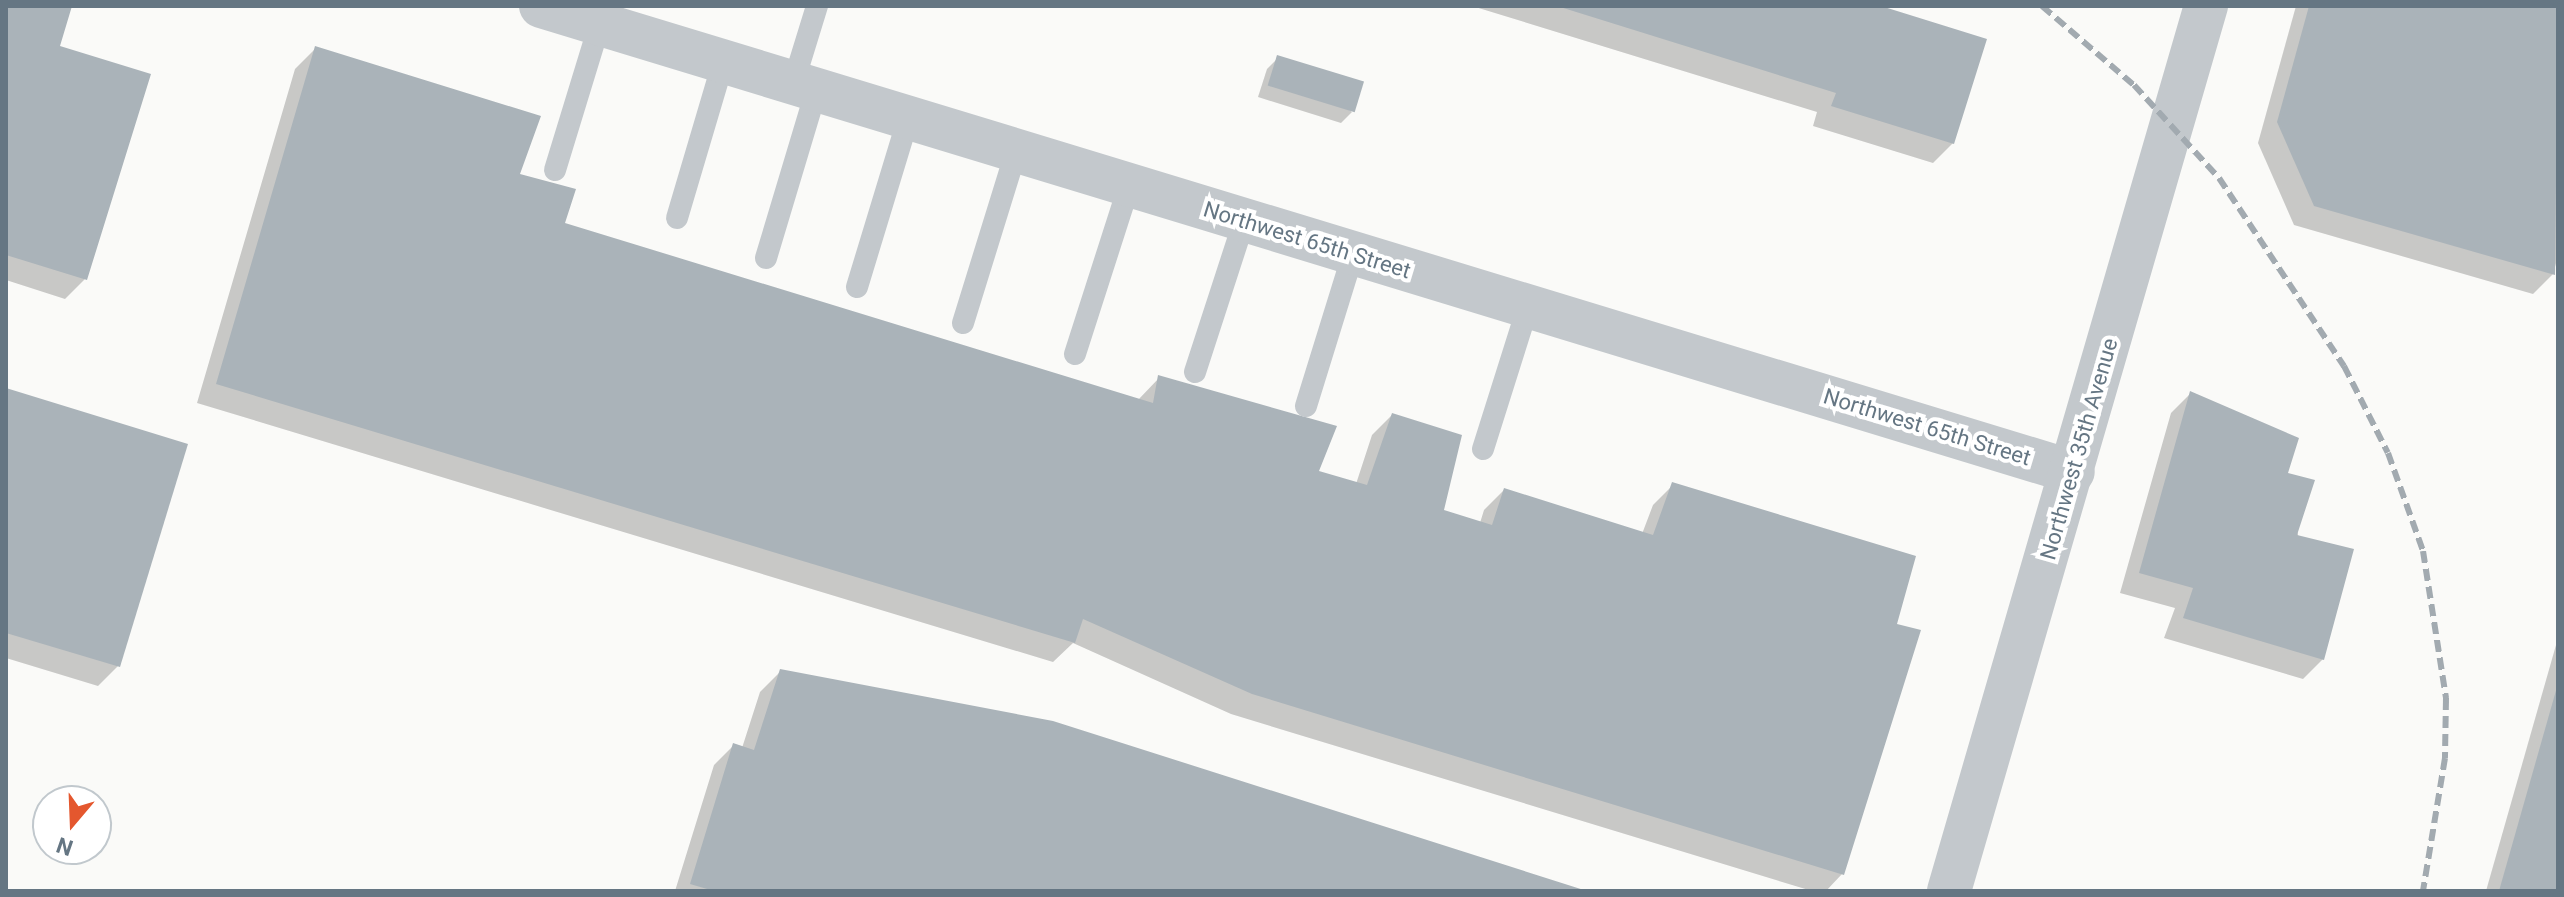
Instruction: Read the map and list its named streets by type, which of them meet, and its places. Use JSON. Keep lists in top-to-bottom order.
{
  "streets": {
    "street": ["Northwest 65th Street", "Northwest 35th Avenue"]
  },
  "crossings": [
    ["Northwest 65th Street", "Northwest 35th Avenue"]
  ],
  "north": "bottom"
}
